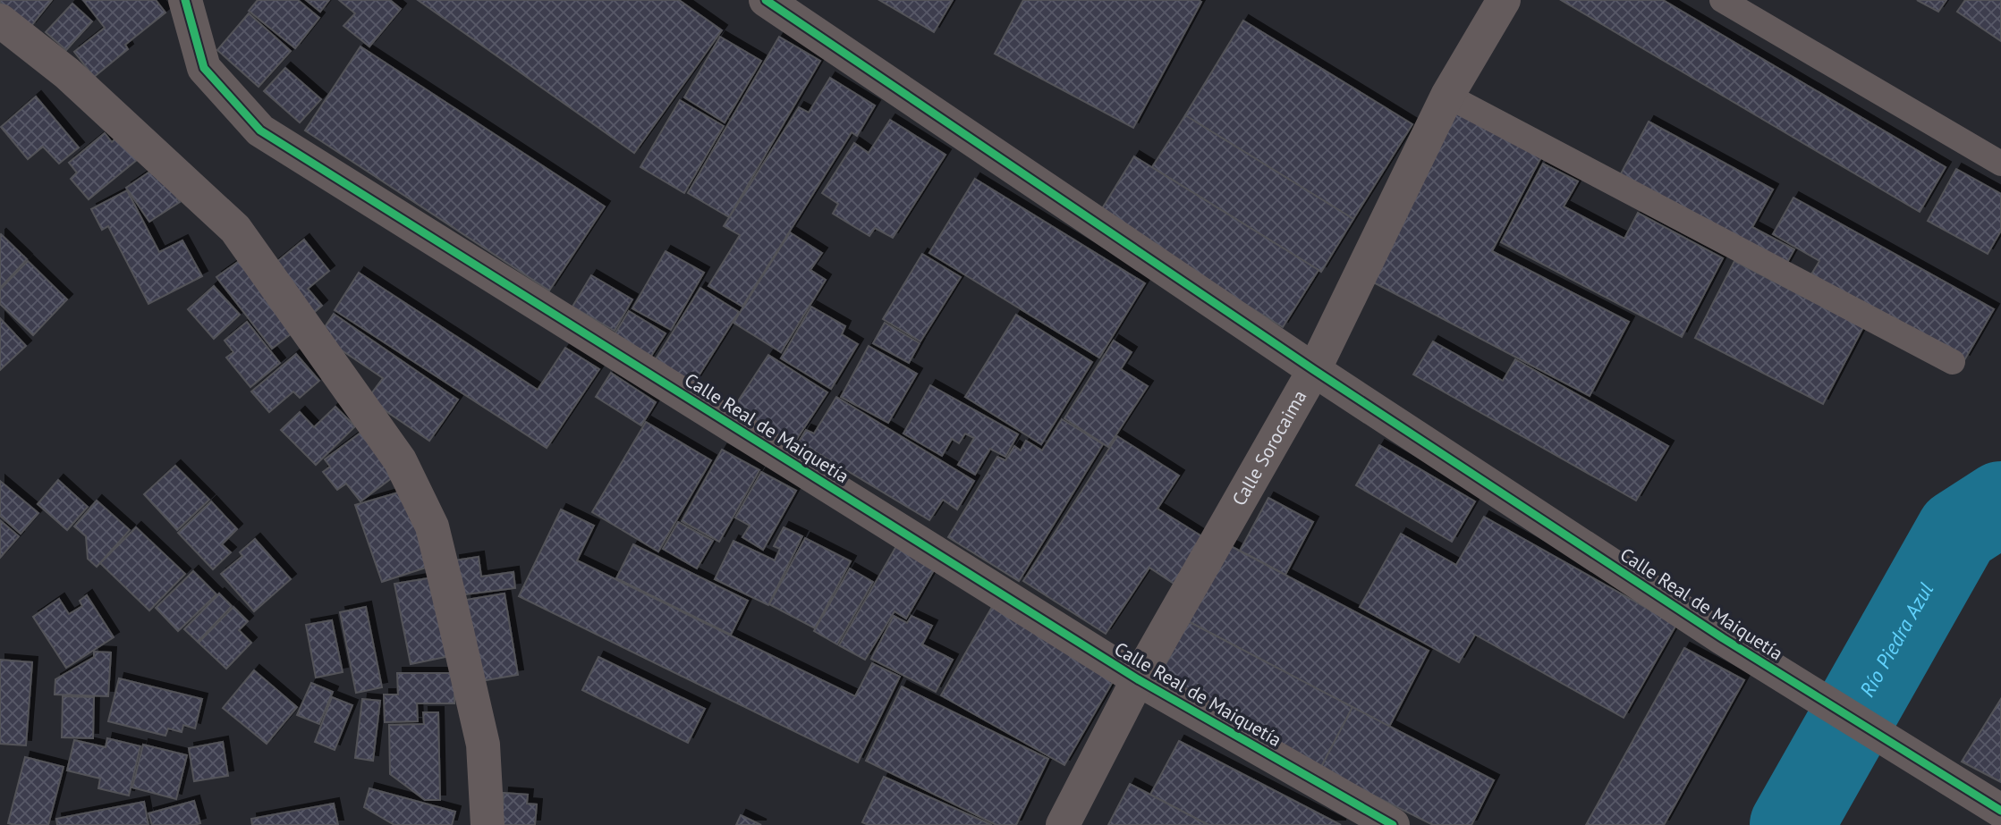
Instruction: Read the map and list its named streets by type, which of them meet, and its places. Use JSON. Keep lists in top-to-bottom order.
{
  "streets": {
    "street": ["Calle Real de Maiquetía", "Calle Sorocaima"]
  },
  "crossings": [
    ["Calle Real de Maiquetía", "Calle Sorocaima"]
  ],
  "water": ["Río Piedra Azul"]
}
